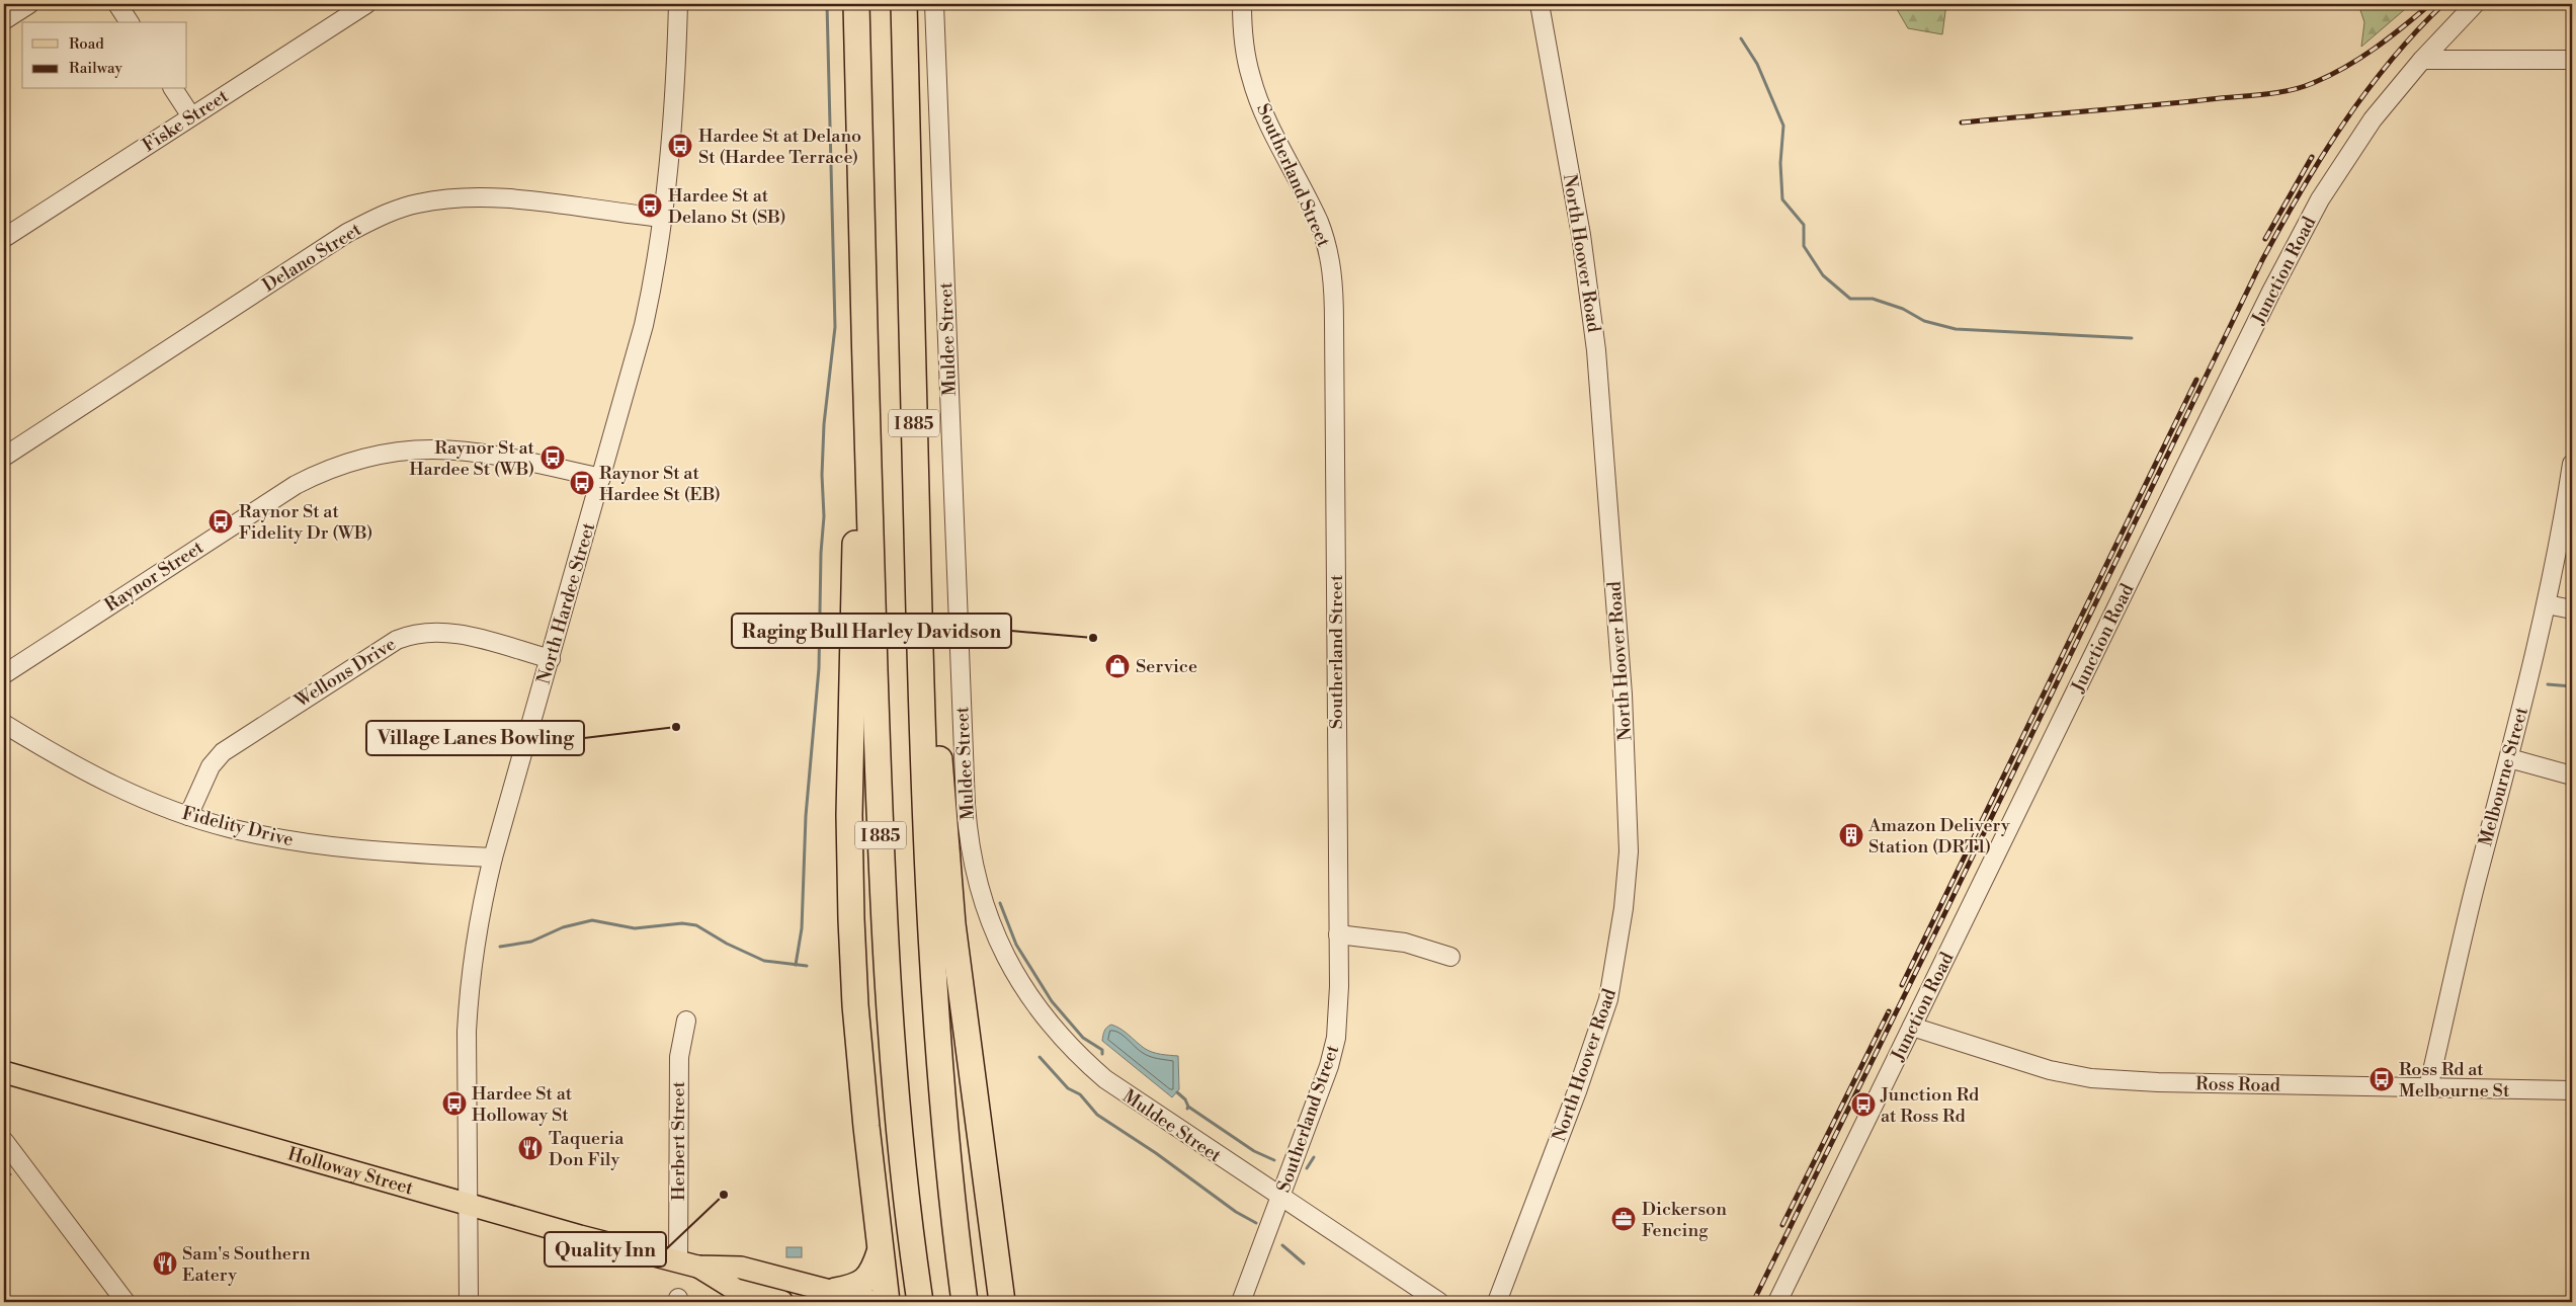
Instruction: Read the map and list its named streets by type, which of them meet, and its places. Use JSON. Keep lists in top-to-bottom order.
{
  "streets": {
    "highway": ["I 885"],
    "main road": ["Holloway Street"],
    "street": [
      "Fiske Street",
      "Southerland Street",
      "North Hoover Road",
      "Delano Street",
      "Junction Road",
      "Muldee Street",
      "Raynor Street",
      "North Hardee Street",
      "Wellons Drive",
      "Melbourne Street",
      "Fidelity Drive",
      "Ross Road",
      "Herbert Street"
    ]
  },
  "crossings": [
    ["Southerland Street", "Muldee Street"],
    ["Delano Street", "North Hardee Street"],
    ["Junction Road", "Ross Road"],
    ["Raynor Street", "North Hardee Street"],
    ["North Hardee Street", "Wellons Drive"],
    ["North Hardee Street", "Fidelity Drive"],
    ["North Hardee Street", "Holloway Street"],
    ["Wellons Drive", "Fidelity Drive"],
    ["Melbourne Street", "Ross Road"],
    ["Herbert Street", "Holloway Street"]
  ],
  "places": {
    "bus stop": [
      "Hardee St at Delano St (Hardee Terrace)",
      "Hardee St at Delano St (SB)",
      "Raynor St at Hardee St (WB)",
      "Raynor St at Hardee St (EB)",
      "Raynor St at Fidelity Dr (WB)",
      "Ross Rd at Melbourne St",
      "Hardee St at Holloway St",
      "Junction Rd at Ross Rd"
    ],
    "other": ["Raging Bull Harley Davidson", "Village Lanes Bowling", "Quality Inn"],
    "shop": ["Service"],
    "building": ["Amazon Delivery Station (DRT1)"],
    "restaurant": ["Taqueria Don Fily", "Sam's Southern Eatery"],
    "office": ["Dickerson Fencing"]
  },
  "legend": ["Road", "Railway"]
}
